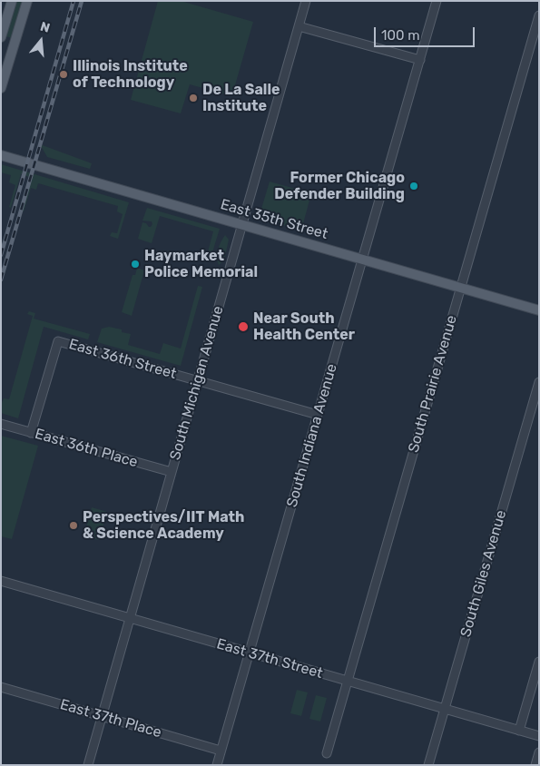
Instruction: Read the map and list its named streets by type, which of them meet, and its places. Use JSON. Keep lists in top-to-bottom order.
{
  "streets": {
    "main road": ["East 35th Street"],
    "street": [
      "East 36th Street",
      "South Michigan Avenue",
      "South Prairie Avenue",
      "South Indiana Avenue",
      "East 36th Place",
      "South Giles Avenue",
      "East 37th Street",
      "East 37th Place"
    ]
  },
  "crossings": [
    ["East 35th Street", "South Michigan Avenue"],
    ["East 35th Street", "South Prairie Avenue"],
    ["East 35th Street", "South Indiana Avenue"],
    ["East 36th Street", "South Michigan Avenue"],
    ["East 36th Street", "South Indiana Avenue"],
    ["East 36th Street", "East 36th Place"],
    ["South Michigan Avenue", "East 36th Place"],
    ["South Michigan Avenue", "East 37th Street"],
    ["South Michigan Avenue", "East 37th Place"],
    ["South Prairie Avenue", "East 37th Street"],
    ["South Indiana Avenue", "East 37th Street"],
    ["South Indiana Avenue", "East 37th Place"],
    ["South Giles Avenue", "East 37th Street"]
  ],
  "places": [
    "Illinois Institute of Technology",
    "De La Salle Institute",
    "Former Chicago Defender Building",
    "Haymarket Police Memorial",
    "Near South Health Center",
    "Perspectives/IIT Math & Science Academy"
  ],
  "scale_bar": "100 m",
  "north": "top"
}
